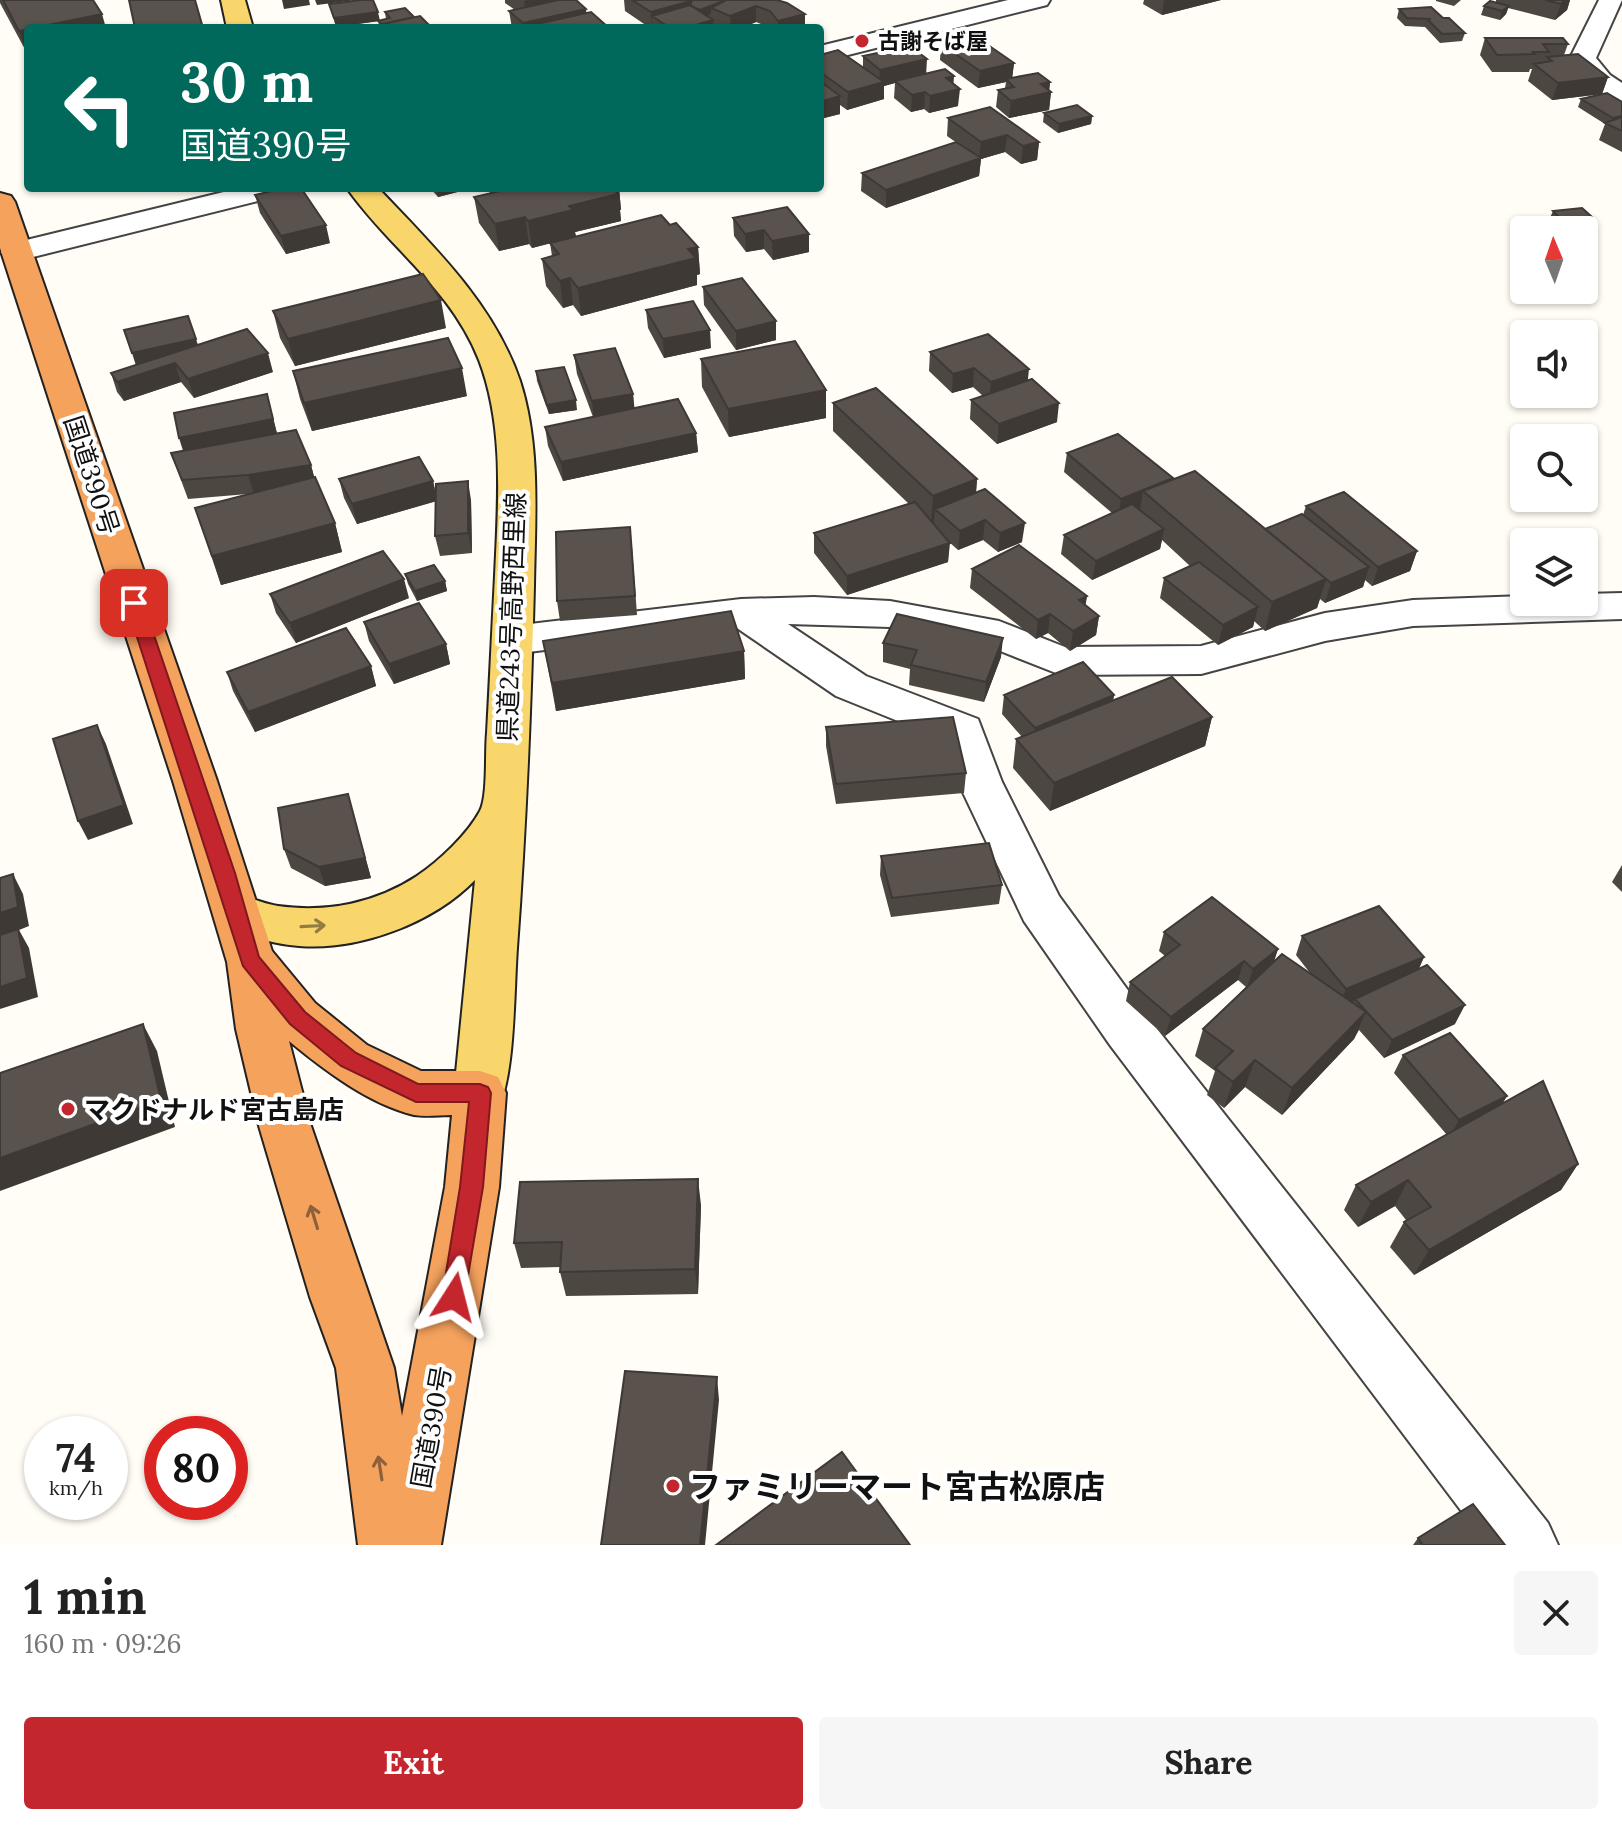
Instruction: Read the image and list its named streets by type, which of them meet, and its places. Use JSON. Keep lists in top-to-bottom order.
{
  "streets": {
    "highway": ["国道390号"],
    "main road": ["県道243号高野西里線"]
  },
  "crossings": [
    ["国道390号", "県道243号高野西里線"]
  ],
  "places": ["古謝そば屋", "マクドナルド宮古島店", "ファミリーマート宮古松原店"],
  "north": "top",
  "page": {
    "turn": ["30 m", "国道390号"],
    "speed": "74 km/h",
    "limit": "80",
    "heading": ["1 min", "160 m · 09:26"],
    "buttons": ["Exit", "Share"]
  }
}
